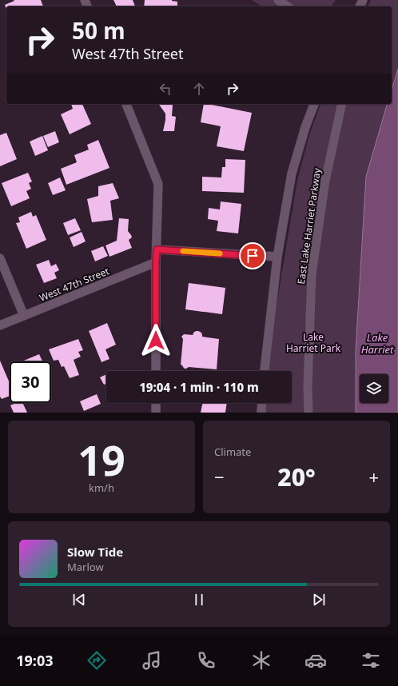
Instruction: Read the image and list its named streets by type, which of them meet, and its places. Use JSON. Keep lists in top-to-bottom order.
{
  "streets": {
    "street": ["East Lake Harriet Parkway", "West 47th Street"]
  },
  "water": ["Lake Harriet"],
  "parks": ["Lake Harriet Park"],
  "page": {
    "turn": ["50 m", "West 47th Street"],
    "limit": "30",
    "trip": "19:04 · 1 min · 110 m",
    "tile": [
      ["19", "km/h"],
      "Climate"
    ],
    "heat": ["−", "20°", "+"],
    "song": ["Slow Tide", "Marlow"],
    "tabs": "19:03"
  }
}
